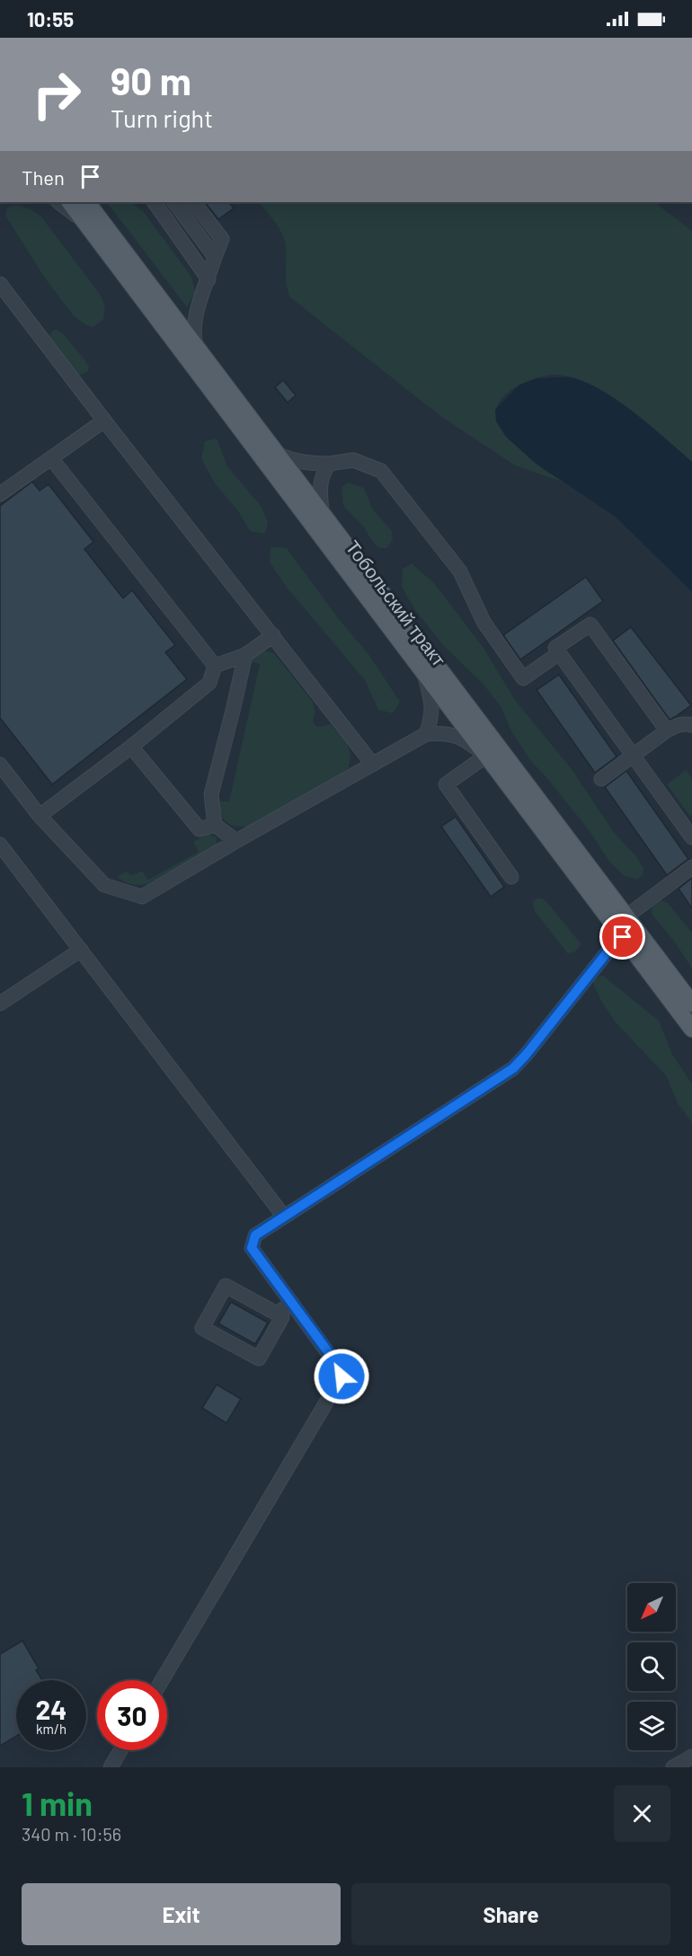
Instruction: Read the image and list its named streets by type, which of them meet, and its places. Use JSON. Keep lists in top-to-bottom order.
{
  "streets": {
    "main road": ["Тобольский тракт"]
  },
  "north": "bottom left",
  "page": {
    "status": "10:55",
    "turn": ["90 m", "Turn right"],
    "then": "Then",
    "speed": "24 km/h",
    "limit": "30",
    "heading": ["1 min", "340 m · 10:56"],
    "buttons": ["Exit", "Share"]
  }
}
